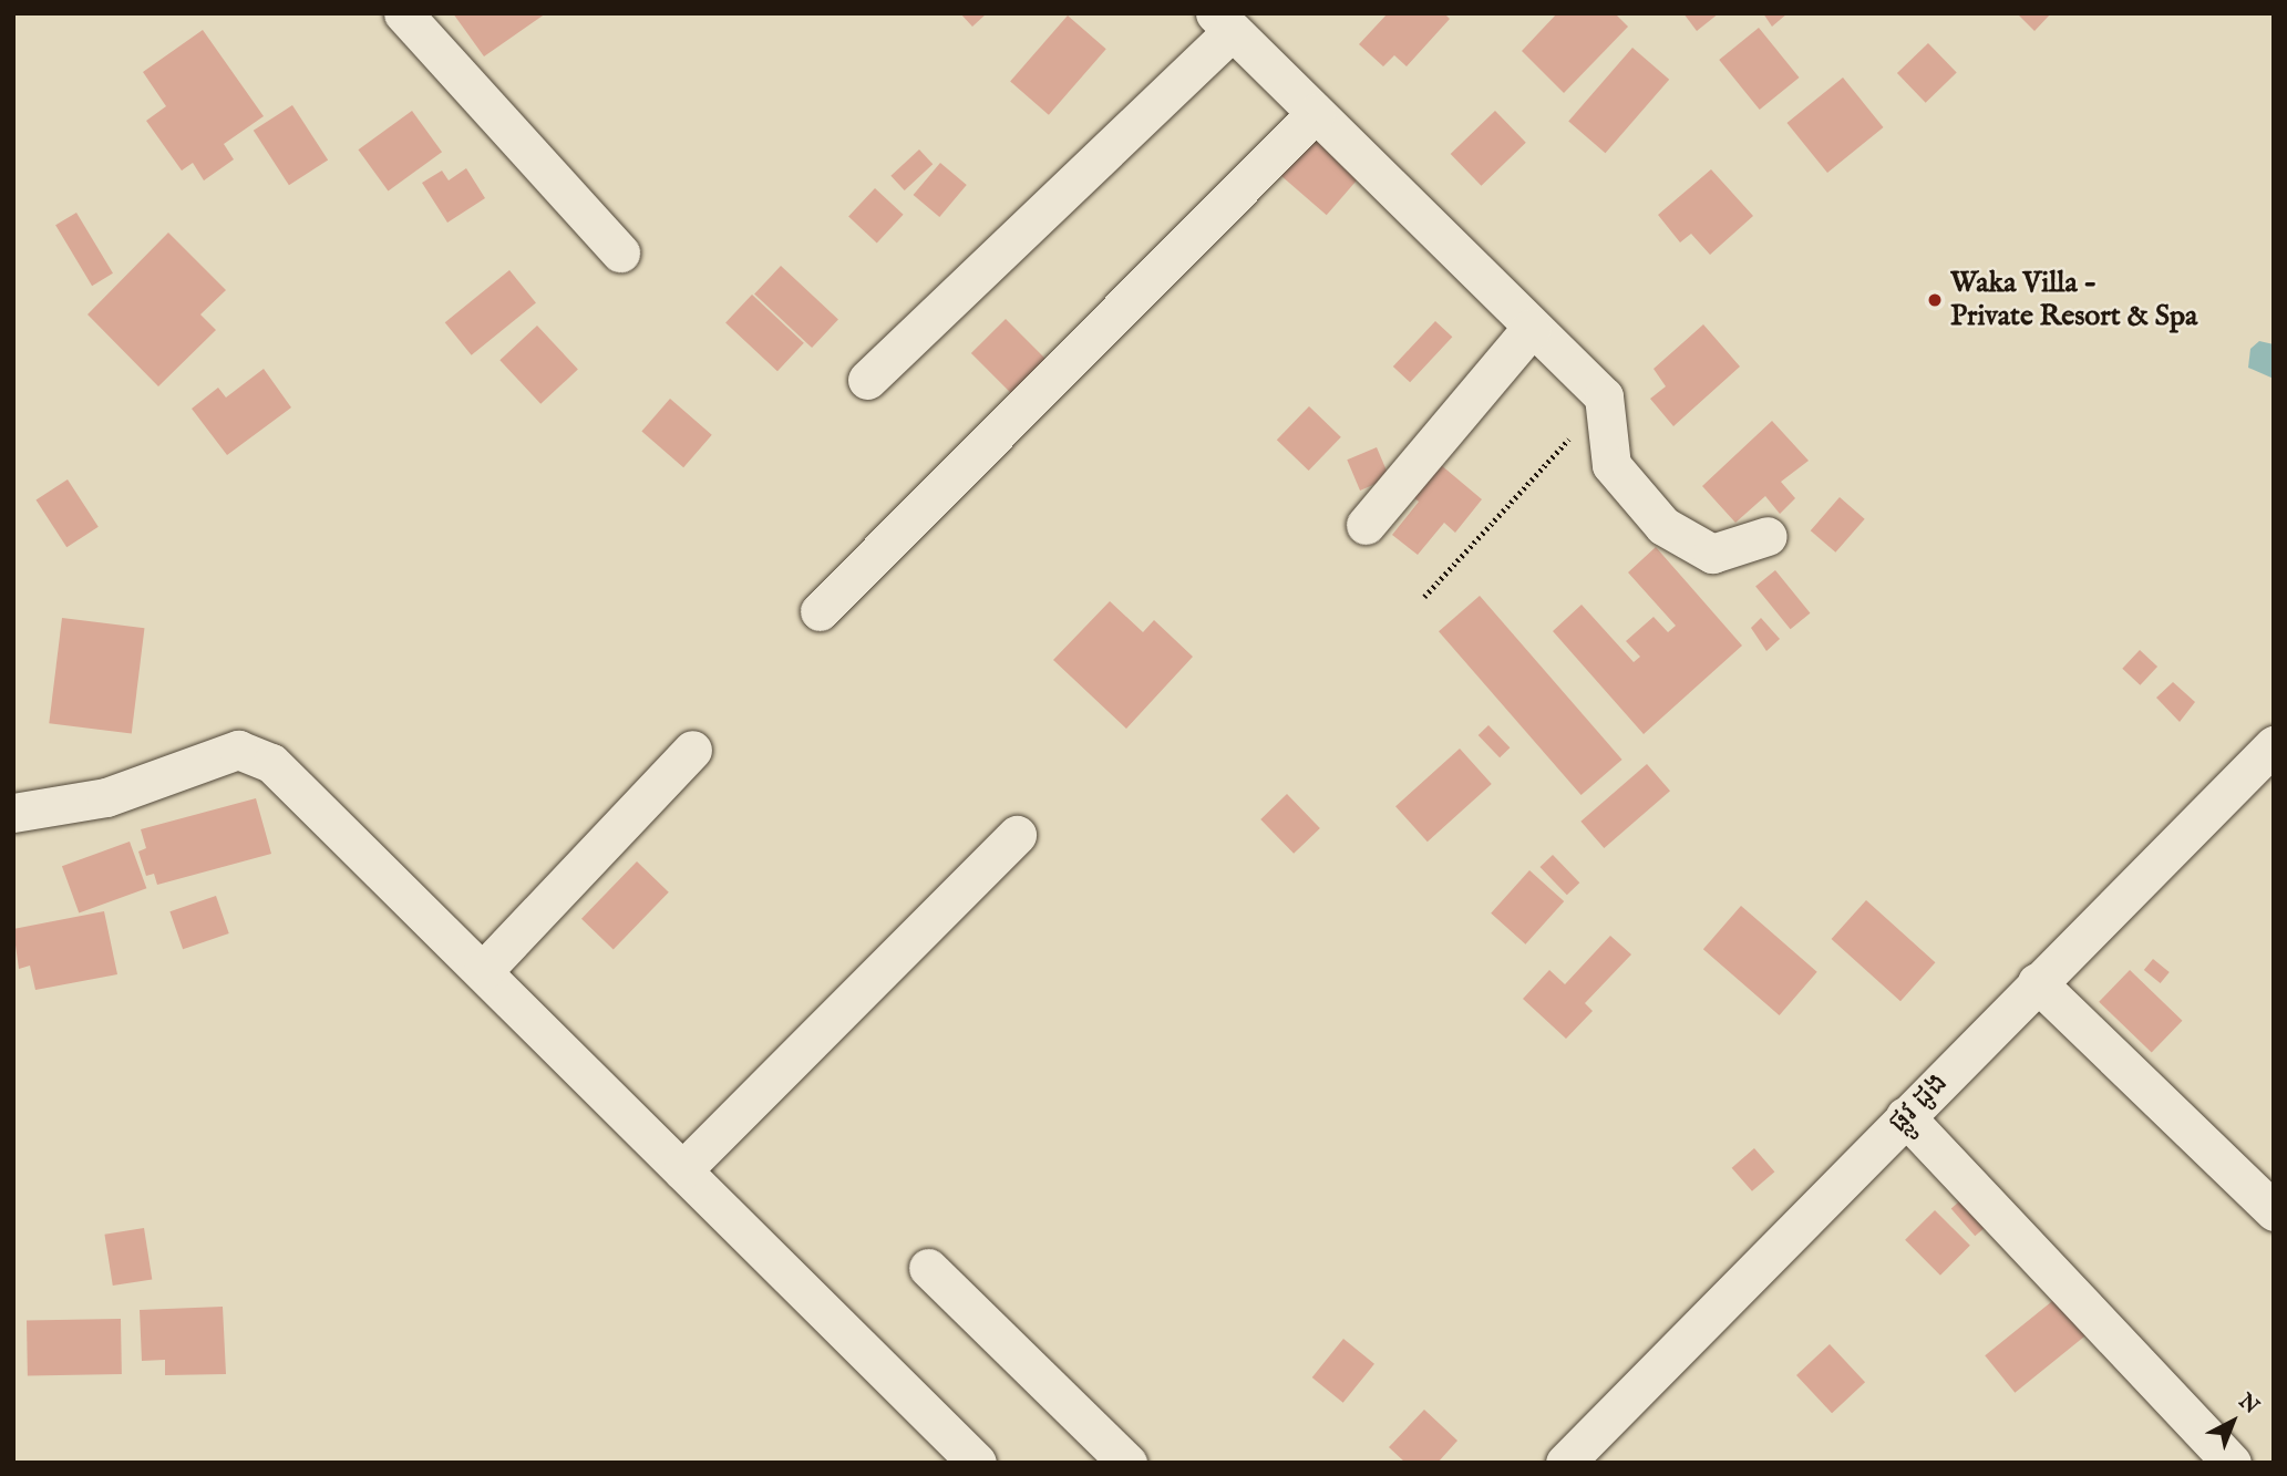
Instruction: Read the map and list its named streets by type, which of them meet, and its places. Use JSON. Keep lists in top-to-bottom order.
{
  "streets": {
    "street": ["ផ្លូវ ដូង"]
  },
  "places": ["Waka Villa - Private Resort & Spa"],
  "north": "top right"
}
